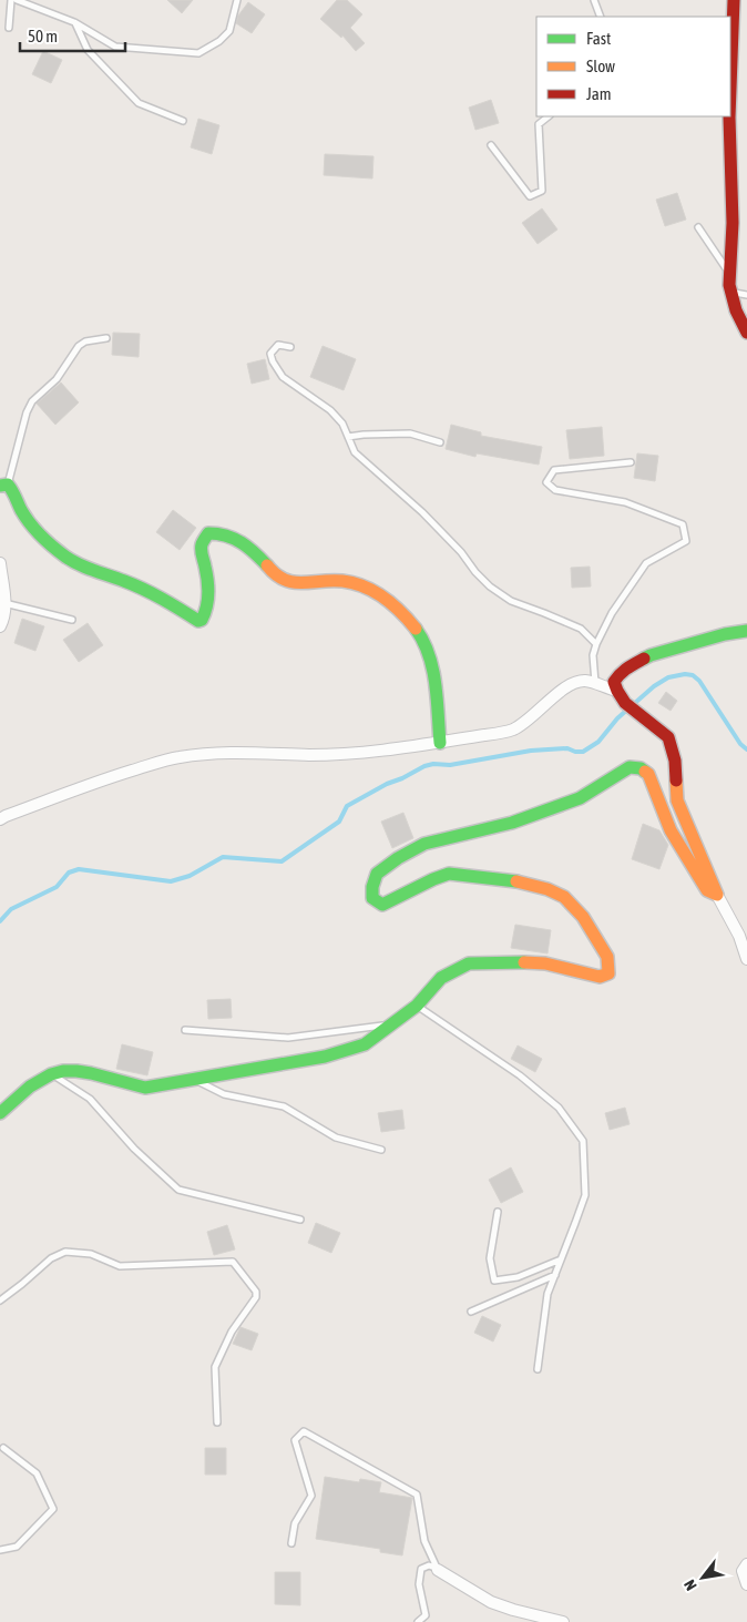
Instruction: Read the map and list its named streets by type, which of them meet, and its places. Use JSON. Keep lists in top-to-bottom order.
{
  "legend": ["Fast", "Slow", "Jam"],
  "scale_bar": "50 m",
  "north": "bottom left"
}
